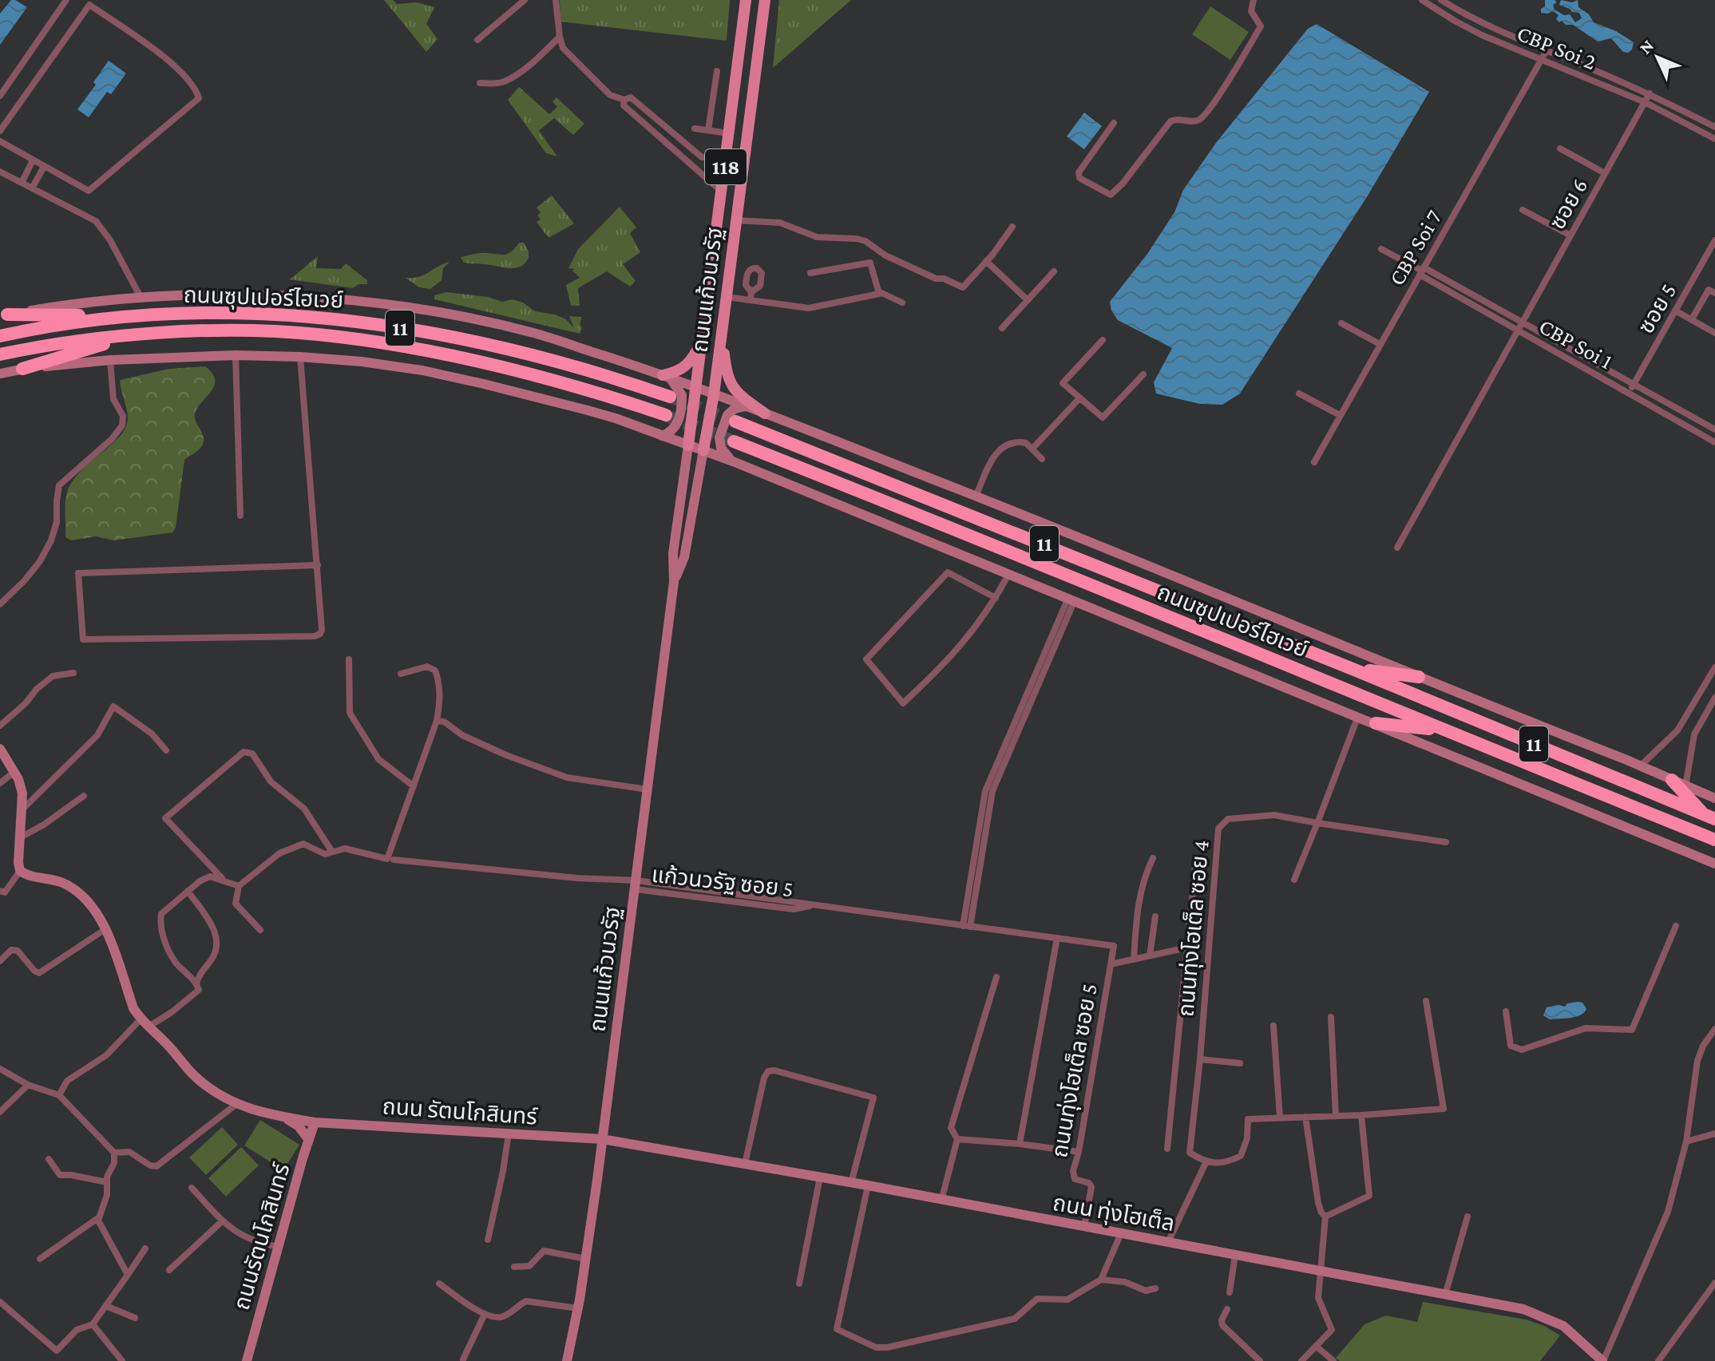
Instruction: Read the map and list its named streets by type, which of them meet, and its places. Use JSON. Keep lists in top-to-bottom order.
{
  "streets": {
    "highway": ["ถนนซุปเปอร์ไฮเวย์", "11"],
    "main road": [
      "118",
      "ถนนแก้วนวรัฐ",
      "ถนน รัตนโกสินทร์",
      "ถนน ทุ่งโฮเต็ล",
      "ถนนรัตนโกสินทร์"
    ],
    "street": [
      "CBP Soi 2",
      "ซอย 6",
      "CBP Soi 7",
      "ซอย 5",
      "CBP Soi 1",
      "แก้วนวรัฐ ซอย 5",
      "ถนนทุ่งโฮเต็ล ซอย 4",
      "ถนนทุ่งโฮเต็ล ซอย 5"
    ]
  },
  "crossings": [
    ["CBP Soi 2", "ซอย 6"],
    ["CBP Soi 2", "CBP Soi 7"],
    ["ซอย 6", "CBP Soi 1"],
    ["CBP Soi 7", "CBP Soi 1"],
    ["ถนนแก้วนวรัฐ", "แก้วนวรัฐ ซอย 5"],
    ["ถนนแก้วนวรัฐ", "ถนน รัตนโกสินทร์"],
    ["ถนนแก้วนวรัฐ", "ถนน ทุ่งโฮเต็ล"],
    ["ซอย 5", "CBP Soi 1"],
    ["ถนนทุ่งโฮเต็ล ซอย 5", "ถนน ทุ่งโฮเต็ล"],
    ["ถนน รัตนโกสินทร์", "ถนน ทุ่งโฮเต็ล"],
    ["ถนน รัตนโกสินทร์", "ถนนรัตนโกสินทร์"]
  ],
  "north": "top left"
}
